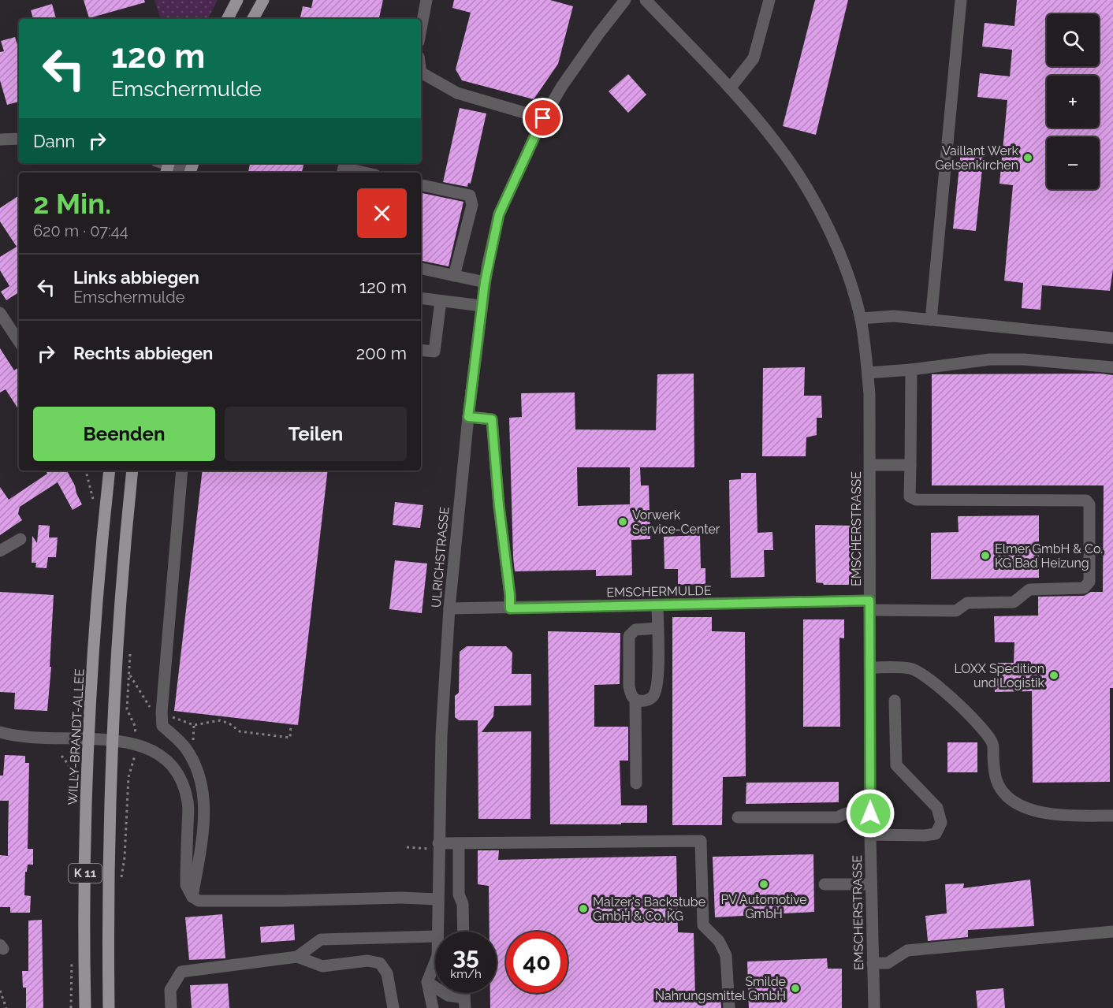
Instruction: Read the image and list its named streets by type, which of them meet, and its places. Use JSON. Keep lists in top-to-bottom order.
{
  "streets": {
    "main road": ["WILLY-BRANDT-ALLEE", "K 11"],
    "street": ["EMSCHERSTRASSE", "ULRICHSTRASSE", "EMSCHERMULDE"]
  },
  "crossings": [
    ["EMSCHERSTRASSE", "EMSCHERMULDE"],
    ["ULRICHSTRASSE", "EMSCHERMULDE"]
  ],
  "places": [
    "Vaillant Werk Gelsenkirchen",
    "Vorwerk Service-Center",
    "Elmer GmbH & Co. KG Bad Heizung",
    "LOXX Spedition und Logistik",
    "PV Automotive GmbH",
    "Malzer's Backstube GmbH & Co. KG",
    "Smilde Nahrungsmittel GmbH"
  ],
  "page": {
    "map_buttons": ["+", "−"],
    "turn": ["120 m", "Emschermulde"],
    "then": "Dann",
    "heading": ["2 Min.", "620 m · 07:44"],
    "list": [
      {
        "name": "Links abbiegen",
        "note": "Emschermulde",
        "value": "120 m"
      },
      {
        "name": "Rechts abbiegen",
        "value": "200 m"
      }
    ],
    "buttons": ["Beenden", "Teilen"],
    "speed": "35 km/h",
    "limit": "40"
  }
}
